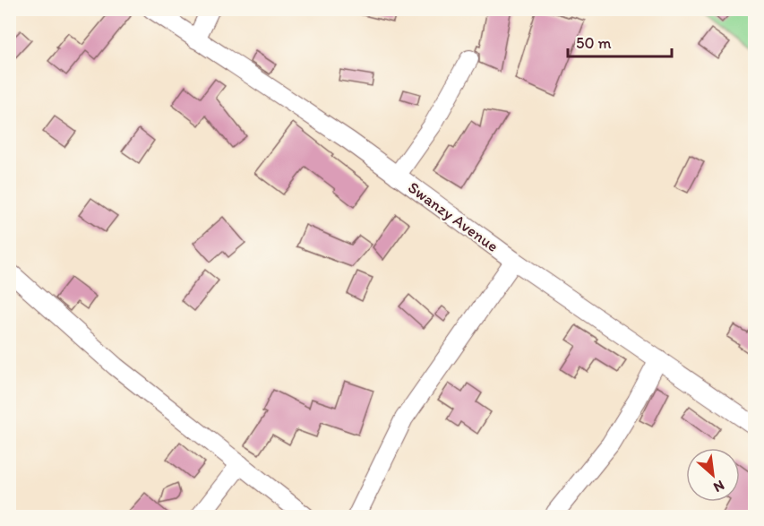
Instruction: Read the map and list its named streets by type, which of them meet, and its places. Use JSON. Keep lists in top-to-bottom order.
{
  "streets": {
    "street": ["Swanzy Avenue"]
  },
  "scale_bar": "50 m",
  "north": "bottom right"
}
